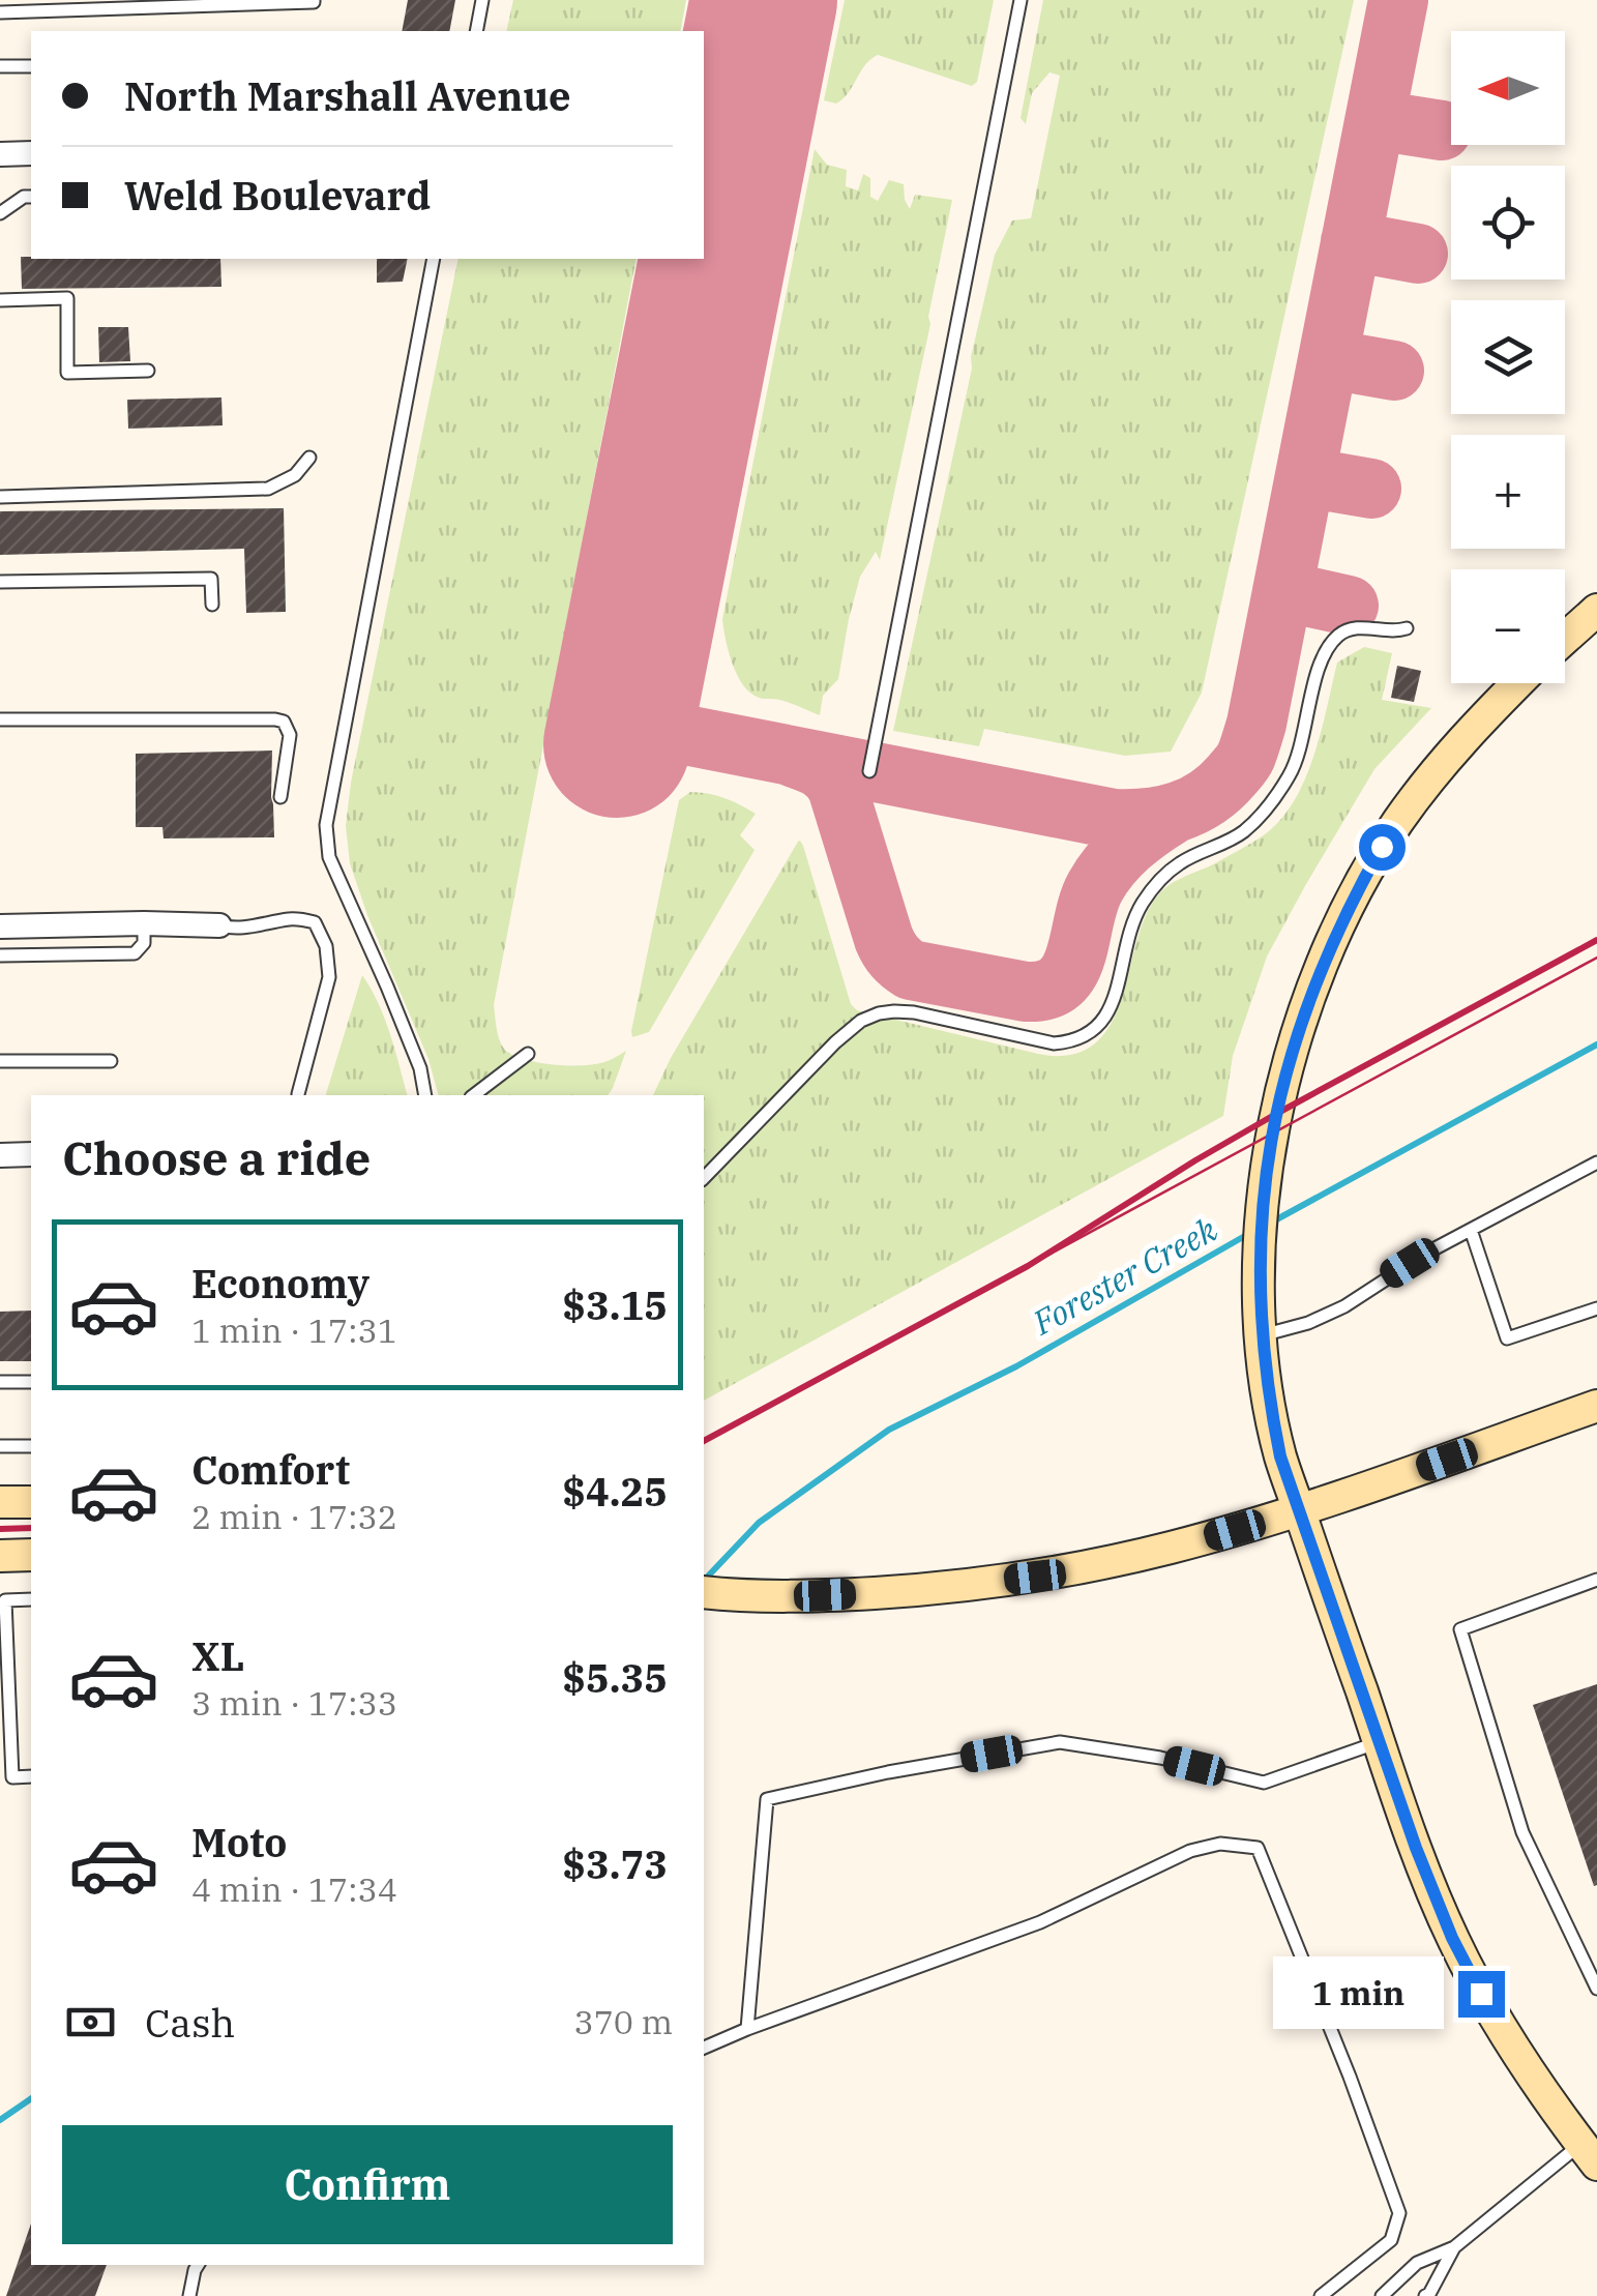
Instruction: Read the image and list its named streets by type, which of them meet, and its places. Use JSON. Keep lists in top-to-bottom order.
{
  "water": ["Forester Creek"],
  "north": "left",
  "page": {
    "map_buttons": ["+", "−"],
    "banner": ["North Marshall Avenue", "Weld Boulevard"],
    "heading": "Choose a ride",
    "list": [
      {
        "name": "Economy",
        "note": "1 min · 17:31",
        "value": "$3.15"
      },
      {
        "name": "Comfort",
        "note": "2 min · 17:32",
        "value": "$4.25"
      },
      {
        "name": "XL",
        "note": "3 min · 17:33",
        "value": "$5.35"
      },
      {
        "name": "Moto",
        "note": "4 min · 17:34",
        "value": "$3.73"
      }
    ],
    "bubble": "1 min",
    "pay": ["Cash", "370 m"],
    "buttons": "Confirm"
  }
}
